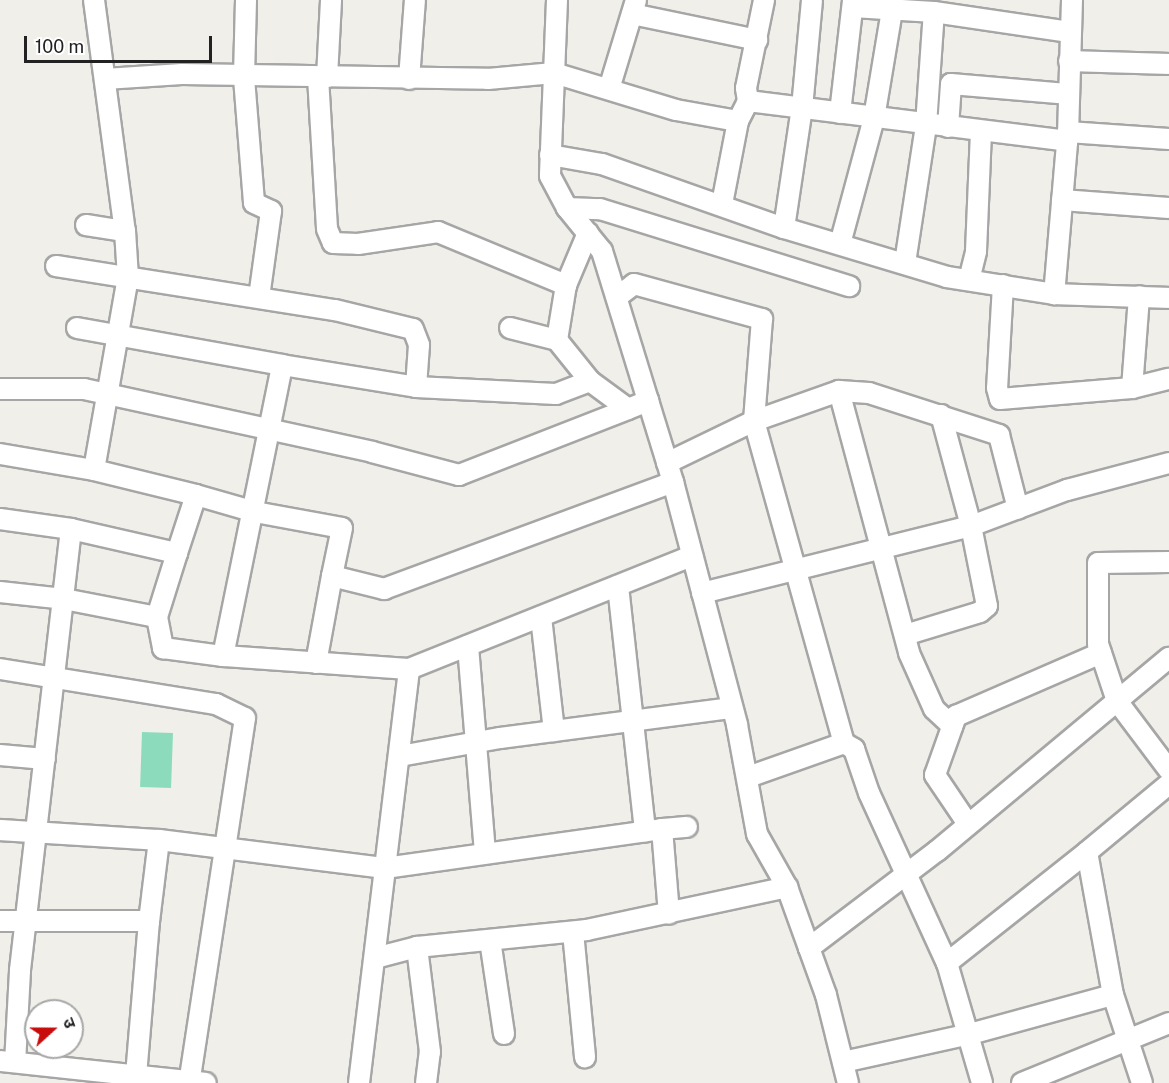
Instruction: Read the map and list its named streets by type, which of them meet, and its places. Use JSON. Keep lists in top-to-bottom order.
{
  "scale_bar": "100 m",
  "north": "right"
}
